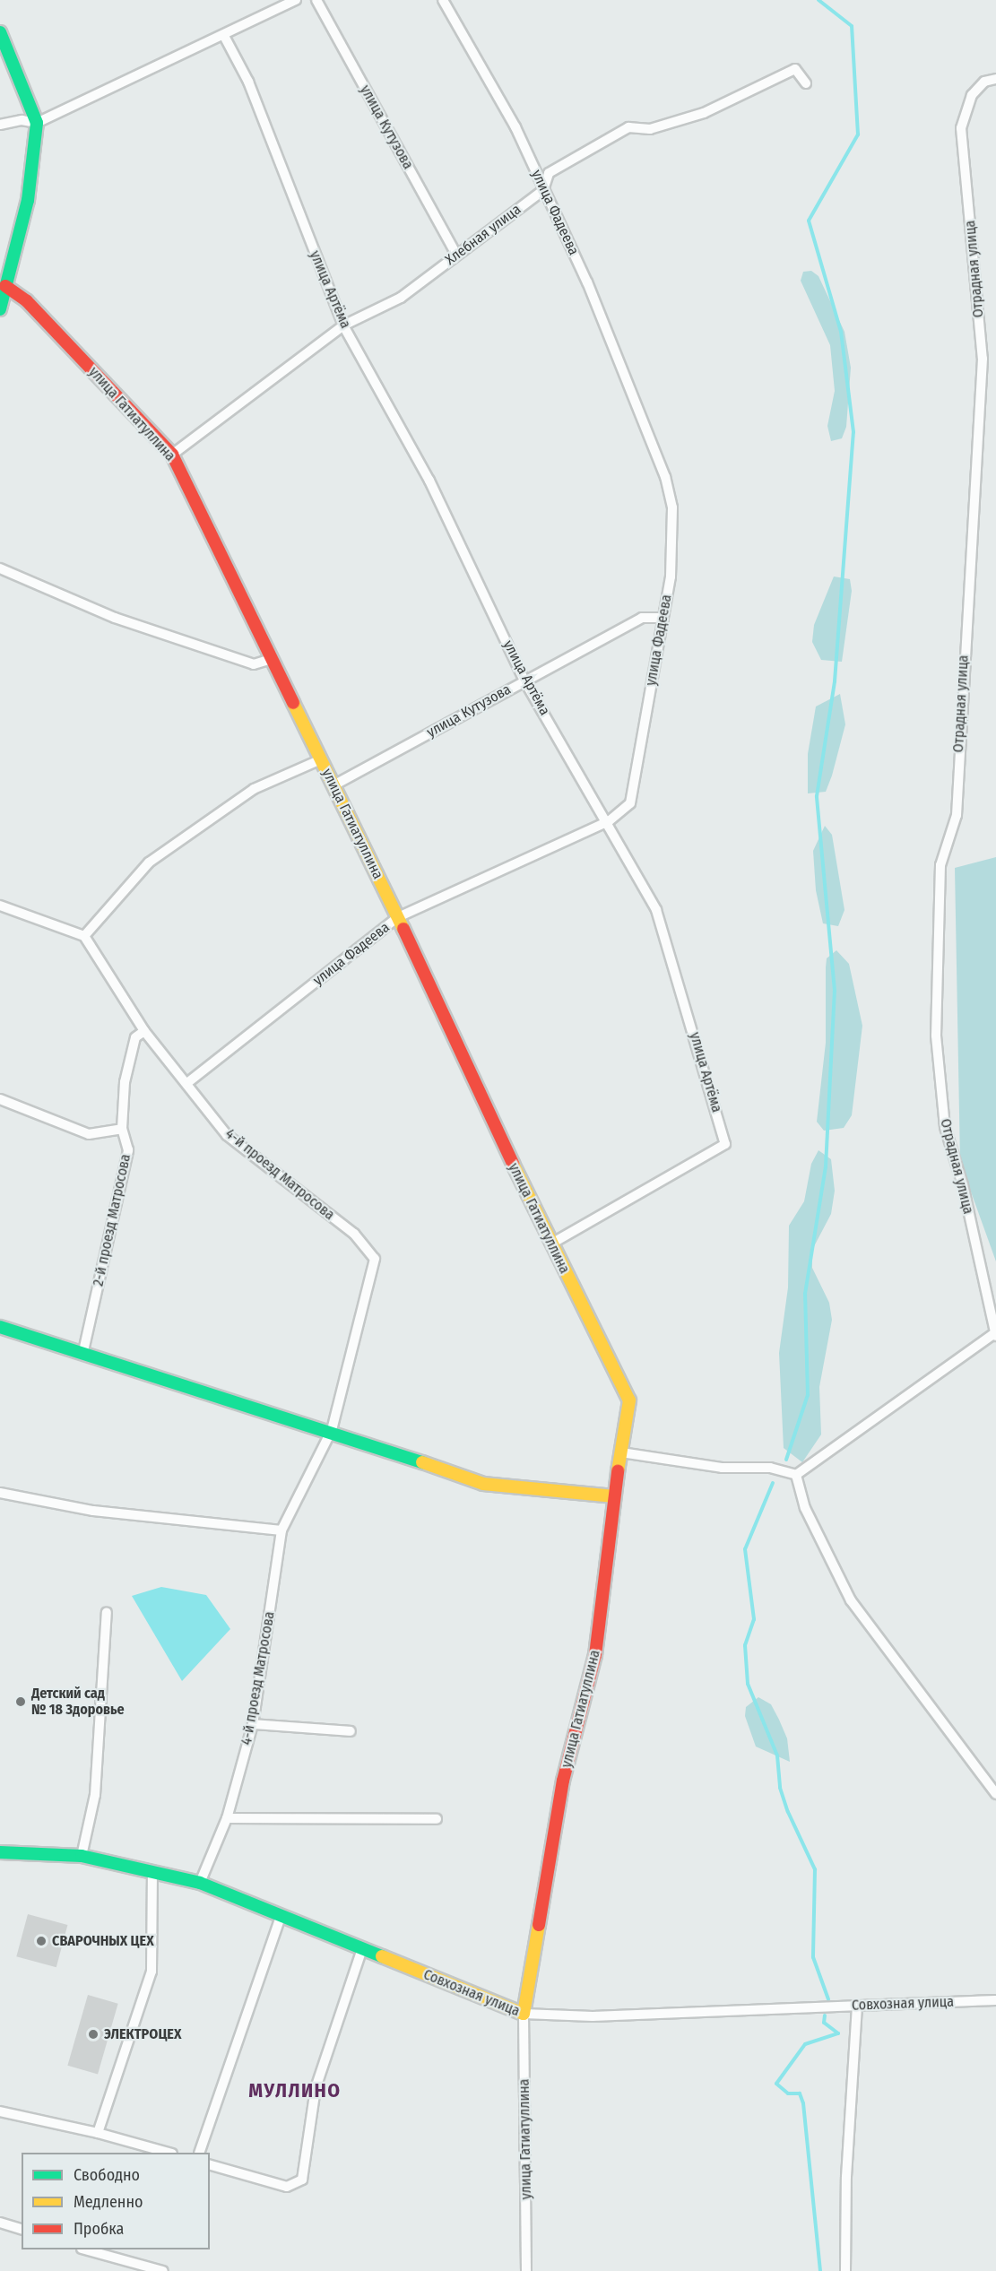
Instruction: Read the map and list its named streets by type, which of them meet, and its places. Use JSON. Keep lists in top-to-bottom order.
{
  "streets": {
    "street": [
      "улица Кутузова",
      "улица Фадеева",
      "Хлебная улица",
      "Отрадная улица",
      "улица Артёма",
      "улица Гатиатуллина",
      "4-й проезд Матросова",
      "2-й проезд Матросова",
      "Совхозная улица"
    ]
  },
  "crossings": [
    ["улица Кутузова", "улица Фадеева"],
    ["улица Кутузова", "Хлебная улица"],
    ["улица Кутузова", "улица Артёма"],
    ["улица Кутузова", "улица Гатиатуллина"],
    ["улица Фадеева", "Хлебная улица"],
    ["улица Фадеева", "улица Артёма"],
    ["улица Фадеева", "улица Гатиатуллина"],
    ["улица Фадеева", "4-й проезд Матросова"],
    ["Хлебная улица", "улица Артёма"],
    ["Хлебная улица", "улица Гатиатуллина"],
    ["улица Артёма", "улица Гатиатуллина"],
    ["улица Гатиатуллина", "Совхозная улица"],
    ["4-й проезд Матросова", "2-й проезд Матросова"],
    ["4-й проезд Матросова", "Совхозная улица"]
  ],
  "districts": ["МУЛЛИНО"],
  "places": ["Детский сад № 18 Здоровье", "СВАРОЧНЫХ ЦЕХ", "ЭЛЕКТРОЦЕХ"],
  "legend": ["Свободно", "Медленно", "Пробка"]
}
